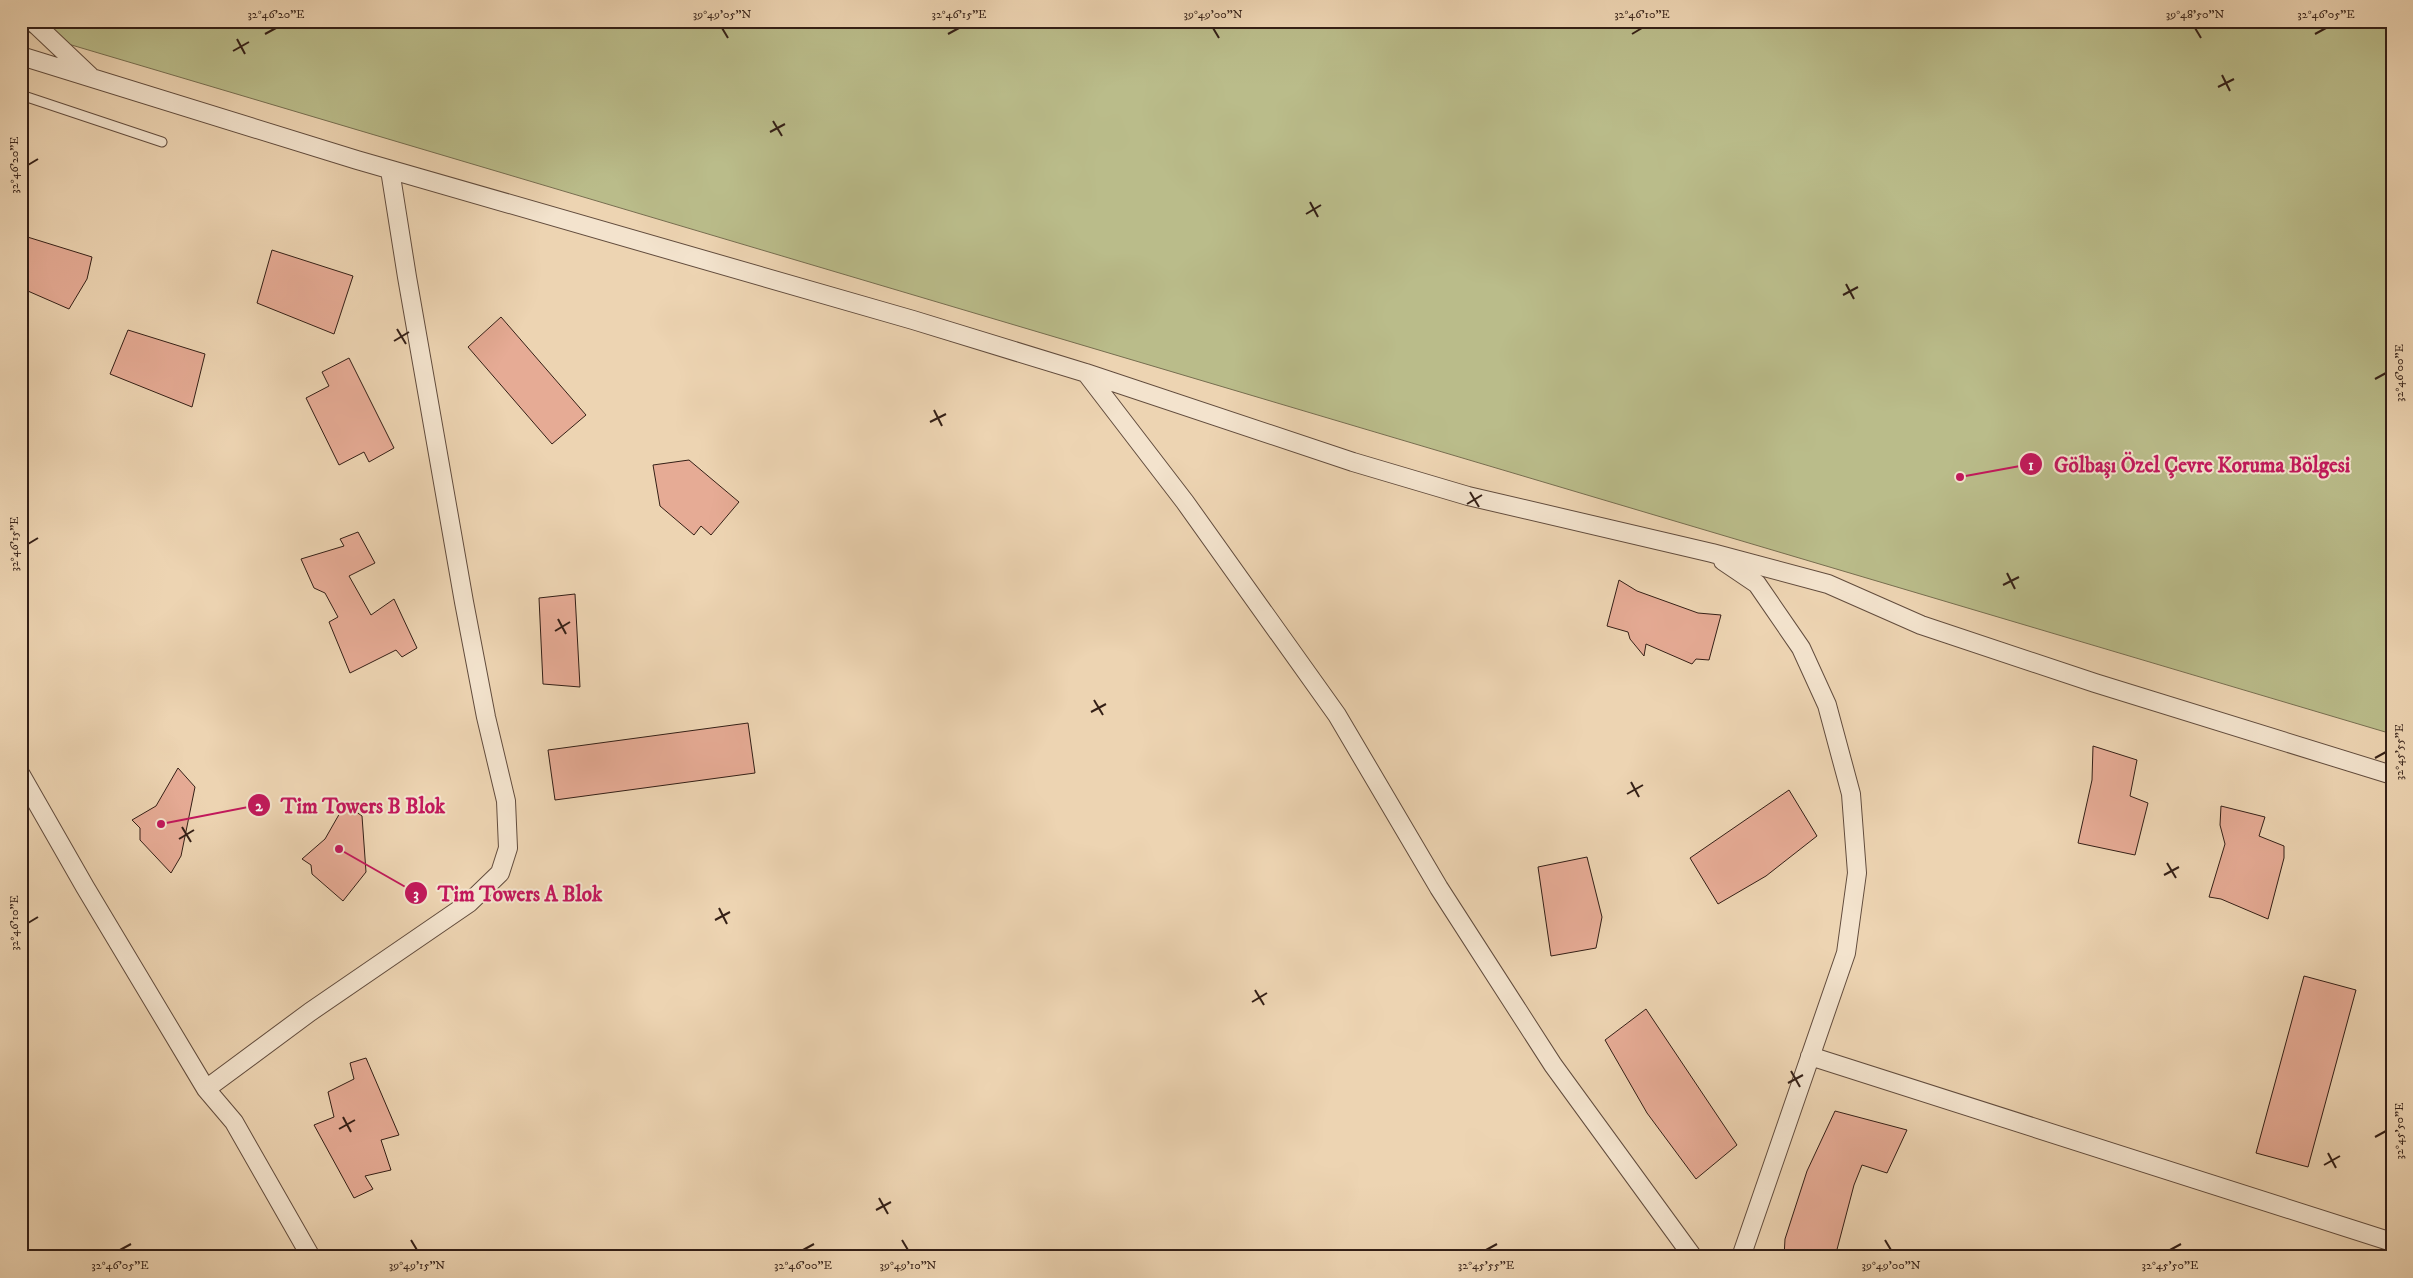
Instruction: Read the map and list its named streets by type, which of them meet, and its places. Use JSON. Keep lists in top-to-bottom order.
{
  "places": ["Gölbaşı Özel Çevre Koruma Bölgesi", "Tim Towers B Blok", "Tim Towers A Blok"],
  "coordinates": [
    "32°46'20\"E",
    "39°49'05\"N",
    "32°46'15\"E",
    "39°49'00\"N",
    "32°46'10\"E",
    "39°48'50\"N",
    "32°46'05\"E",
    "32°46'00\"E",
    "32°45'55\"E",
    "32°45'50\"E",
    "39°49'15\"N",
    "39°49'10\"N"
  ]
}
